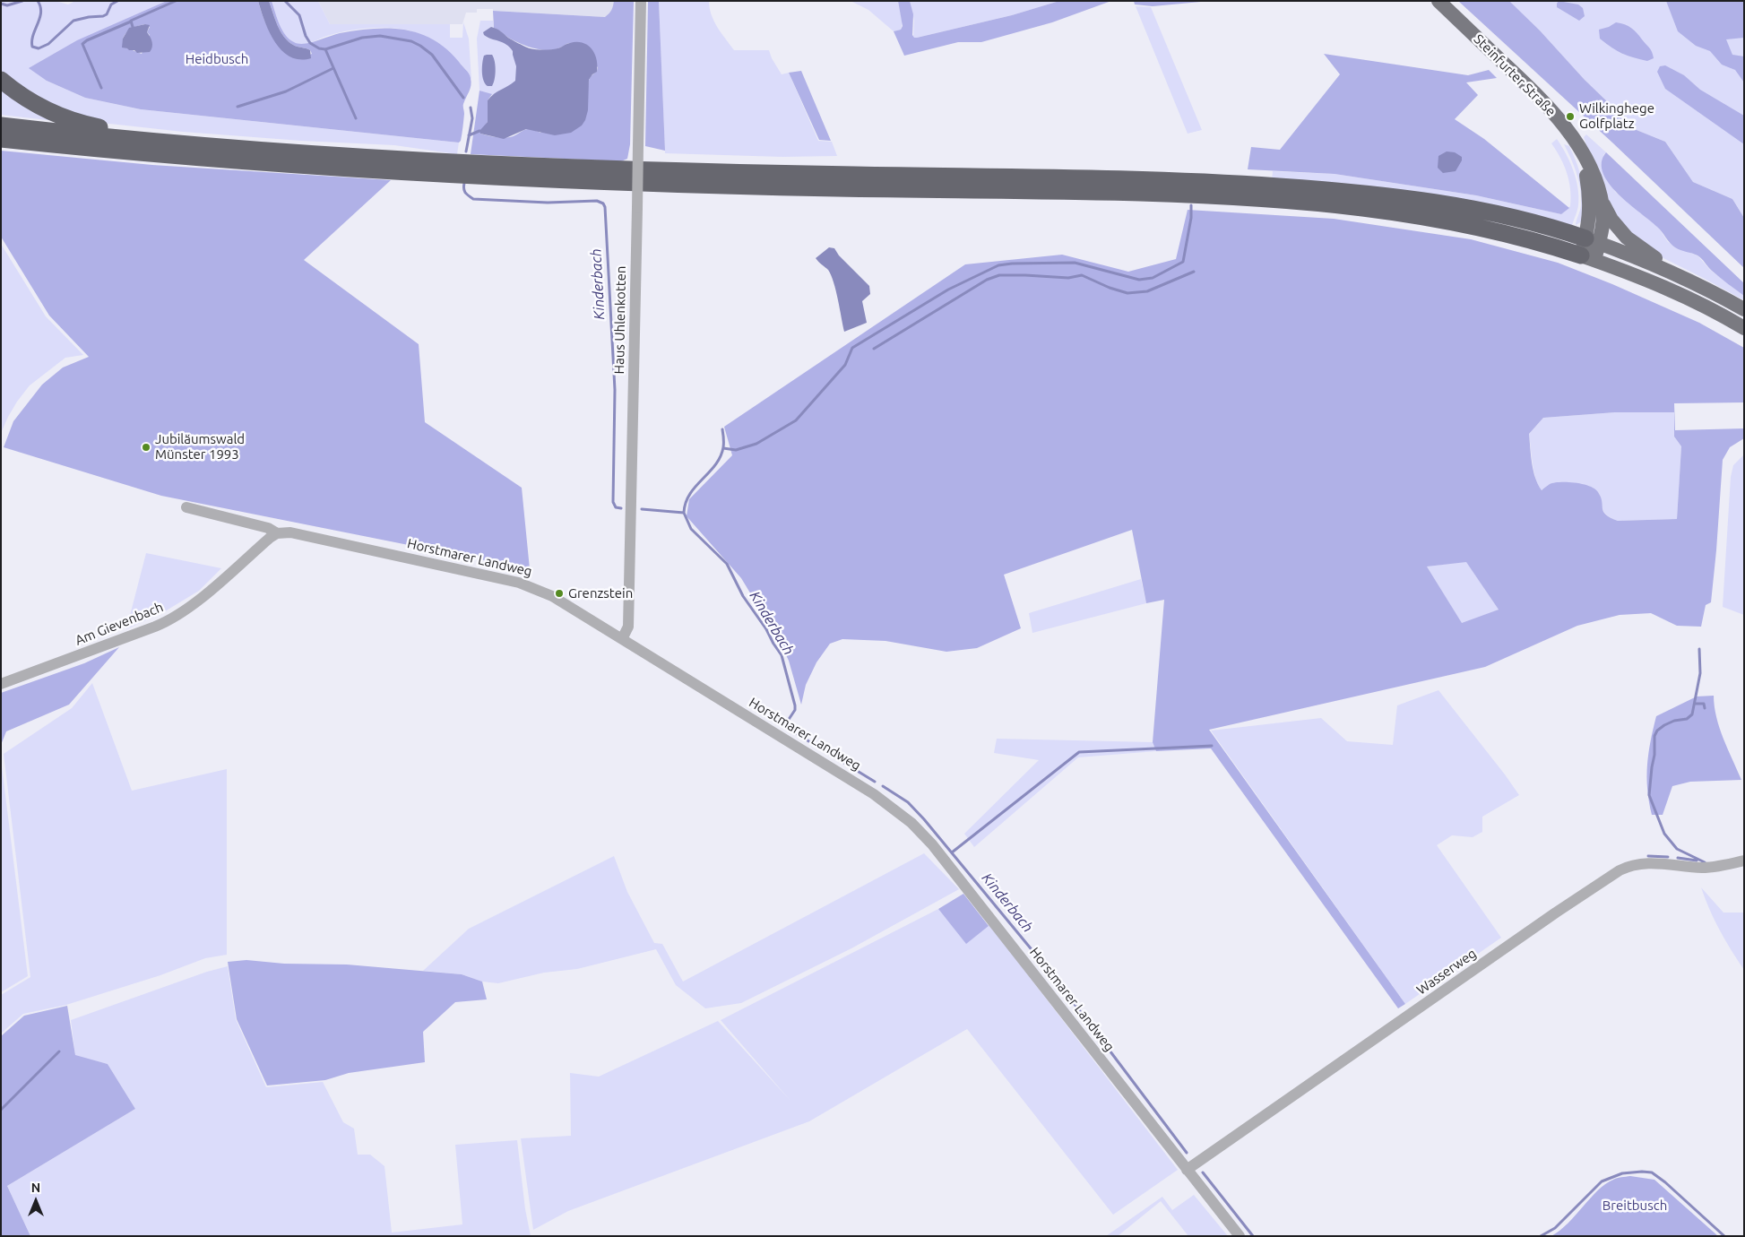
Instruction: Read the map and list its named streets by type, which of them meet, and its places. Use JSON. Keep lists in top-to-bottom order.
{
  "streets": {
    "main road": ["Steinfurter Straße"],
    "street": [
      "Haus Uhlenkotten",
      "Horstmarer Landweg",
      "Am Gievenbach",
      "Wasserweg"
    ]
  },
  "crossings": [
    ["Haus Uhlenkotten", "Horstmarer Landweg"],
    ["Horstmarer Landweg", "Am Gievenbach"],
    ["Horstmarer Landweg", "Wasserweg"]
  ],
  "water": ["Kinderbach"],
  "parks": ["Heidbusch", "Breitbusch"],
  "places": ["Wilkinghege Golfplatz", "Jubiläumswald Münster 1993", "Grenzstein"],
  "north": "top"
}
